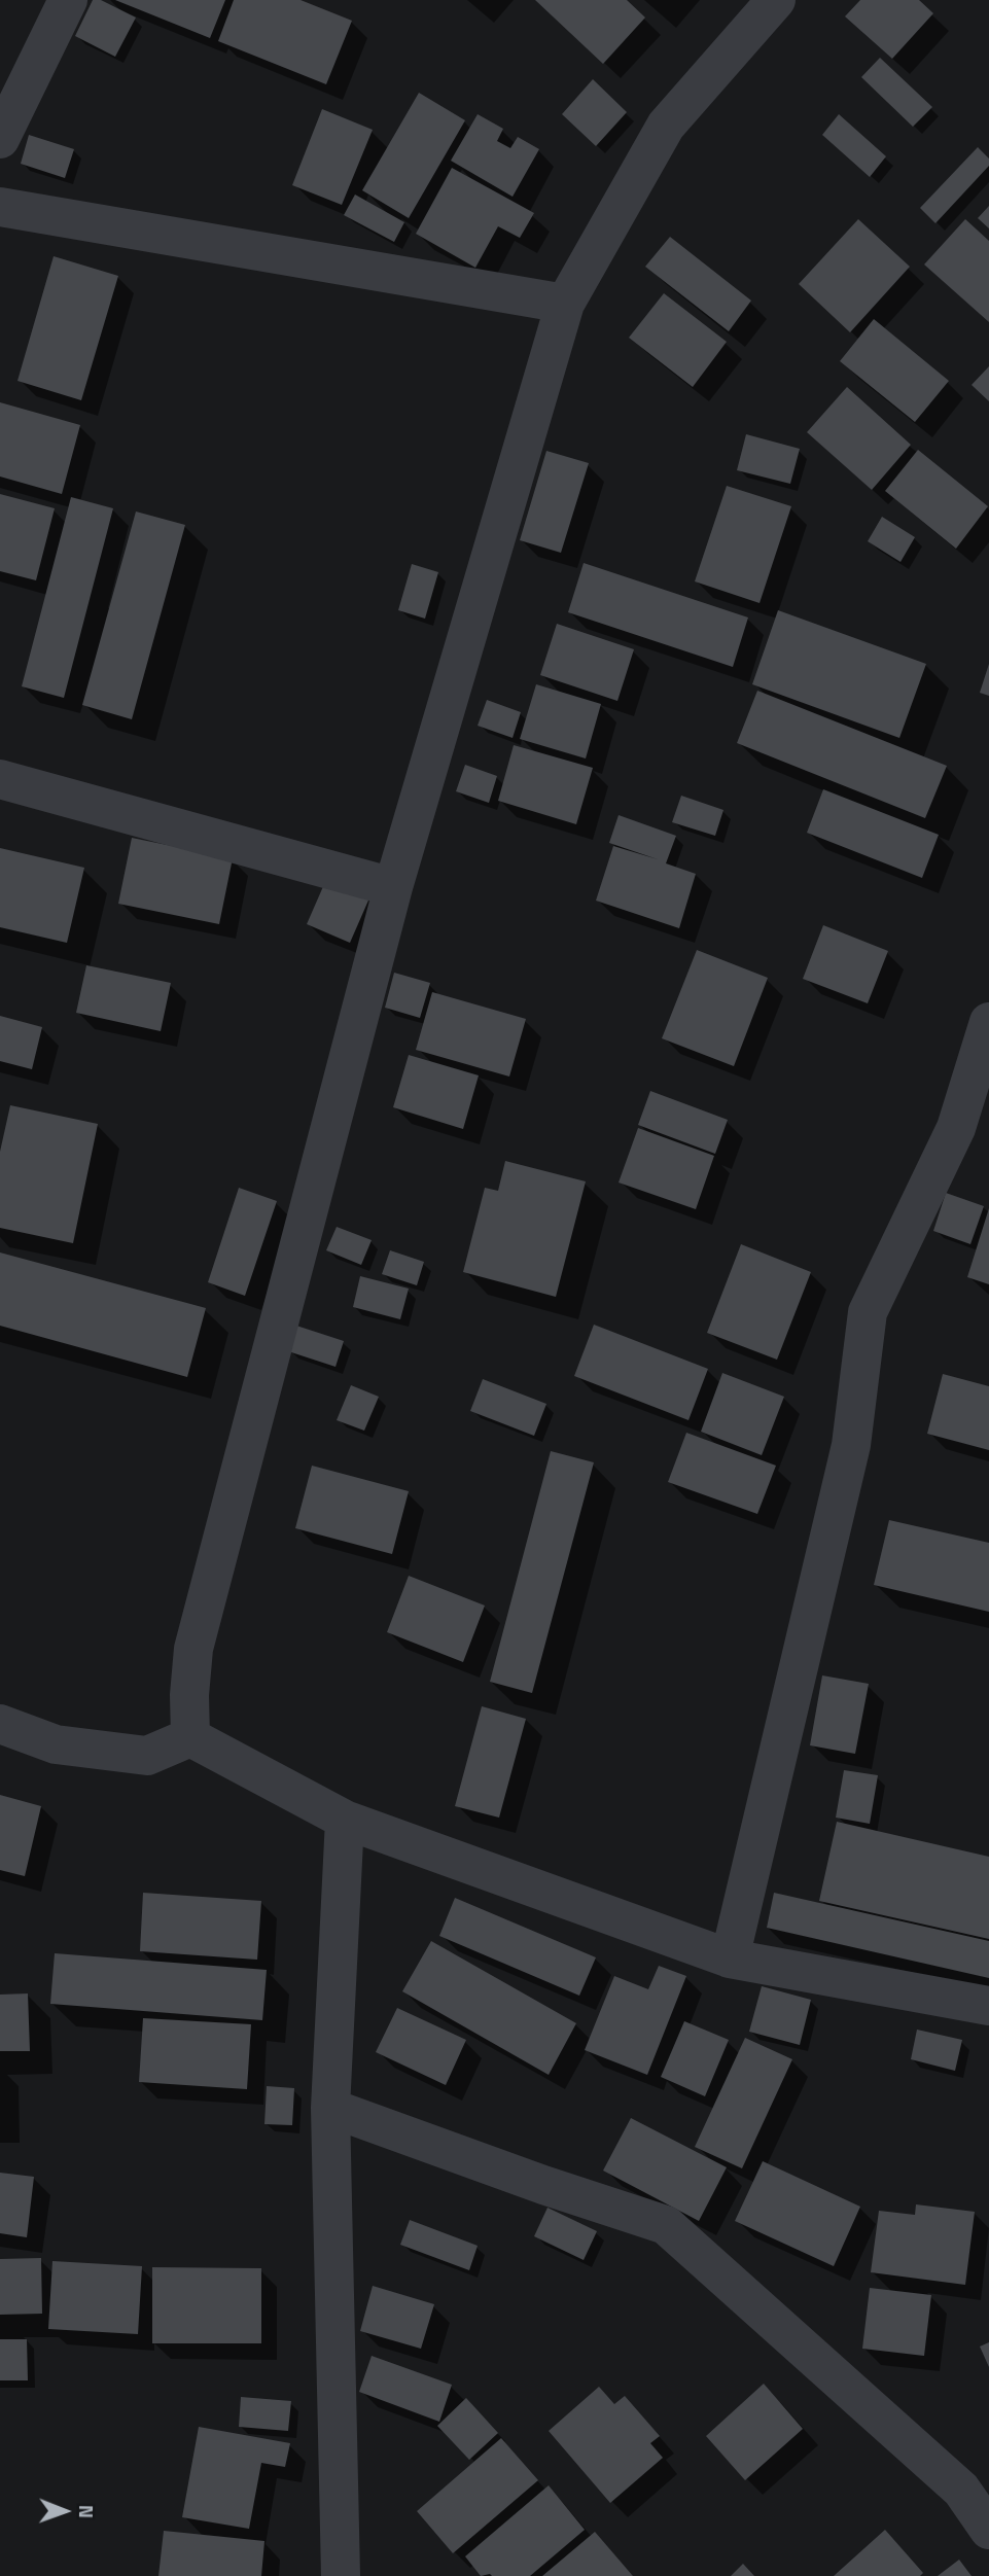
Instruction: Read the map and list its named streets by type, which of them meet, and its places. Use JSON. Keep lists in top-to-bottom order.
{
  "north": "right"
}
